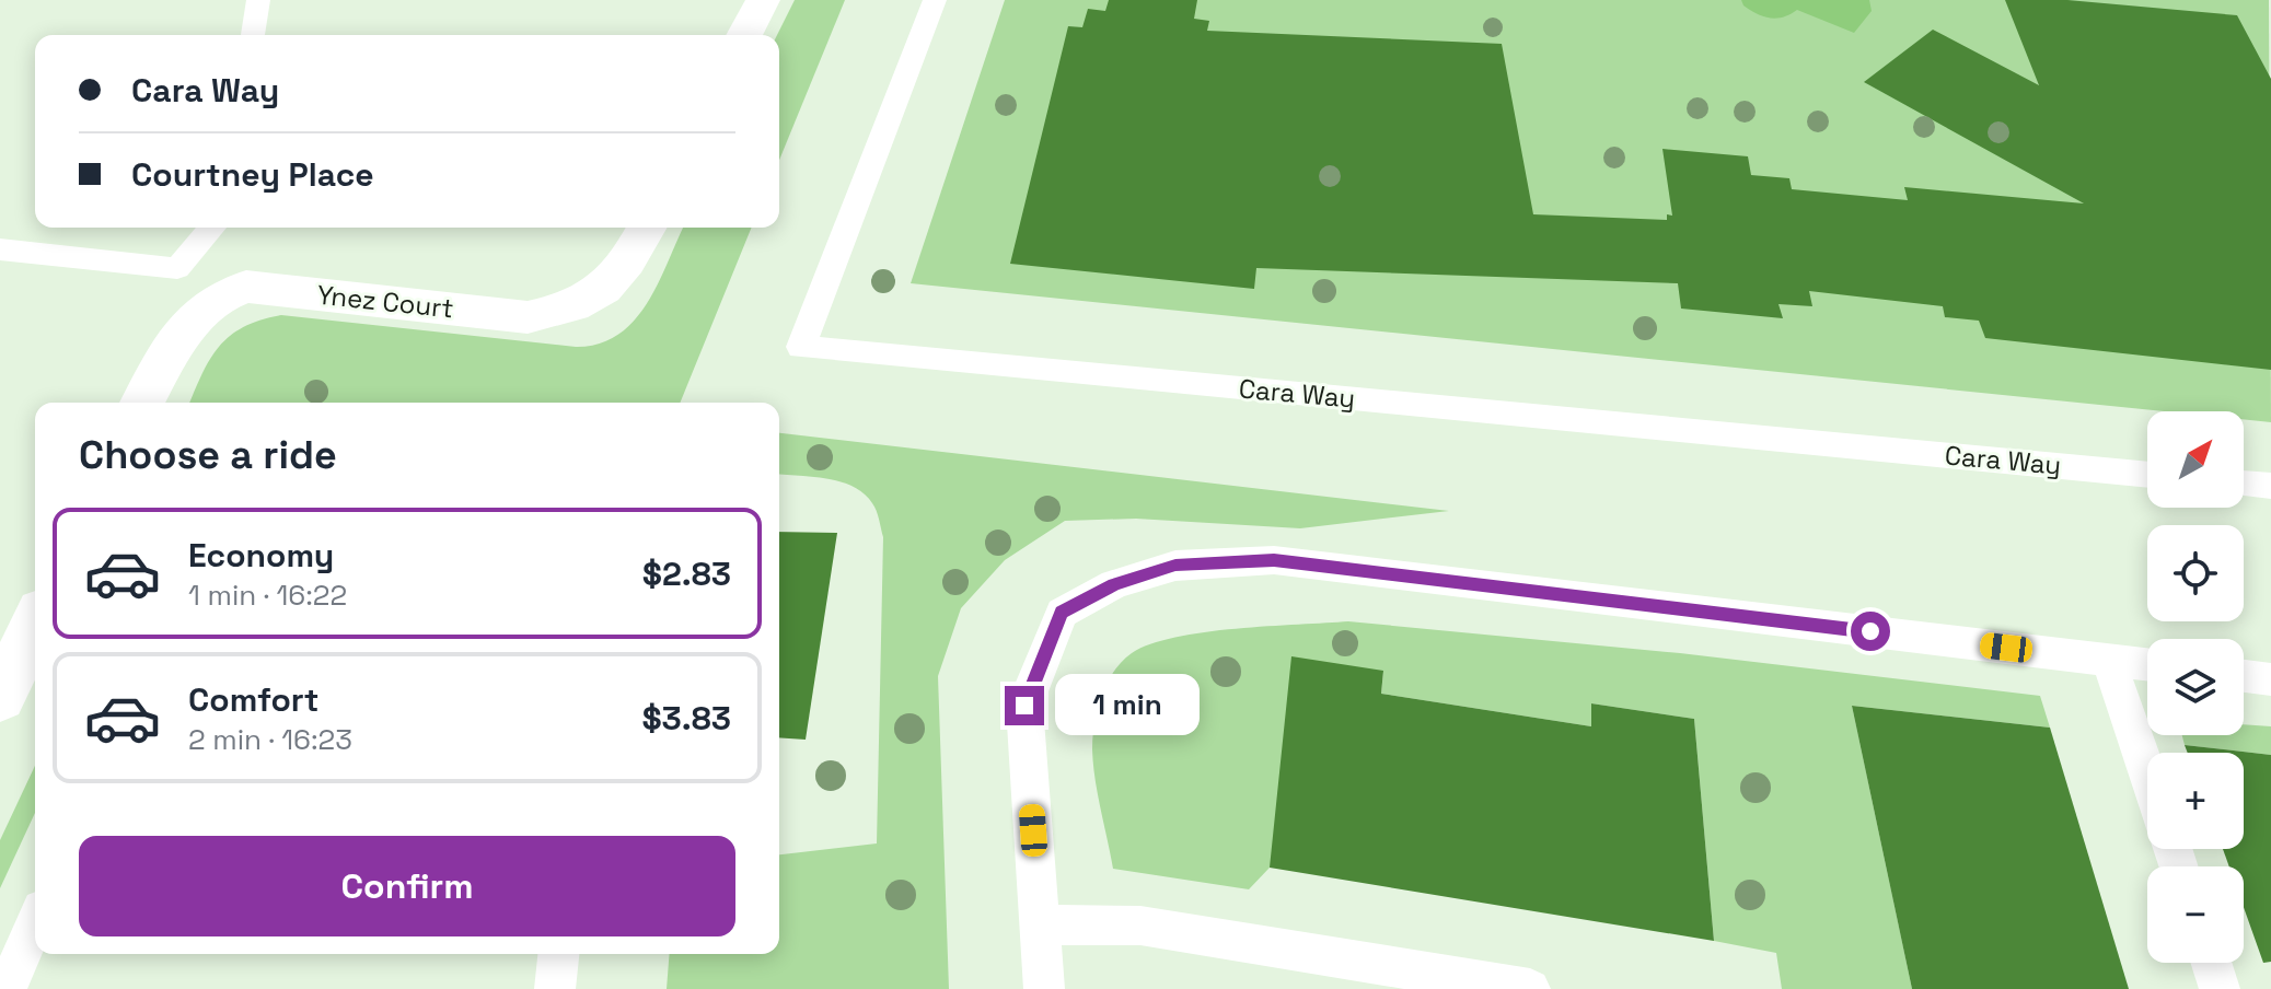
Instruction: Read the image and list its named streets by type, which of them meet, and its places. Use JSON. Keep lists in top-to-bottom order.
{
  "streets": {
    "street": ["Ynez Court"],
    "lane": ["Cara Way"]
  },
  "north": "top right",
  "page": {
    "banner": ["Cara Way", "Courtney Place"],
    "heading": "Choose a ride",
    "map_buttons": ["+", "−"],
    "list": [
      {
        "name": "Economy",
        "note": "1 min · 16:22",
        "value": "$2.83"
      },
      {
        "name": "Comfort",
        "note": "2 min · 16:23",
        "value": "$3.83"
      }
    ],
    "bubble": "1 min",
    "buttons": "Confirm"
  }
}
